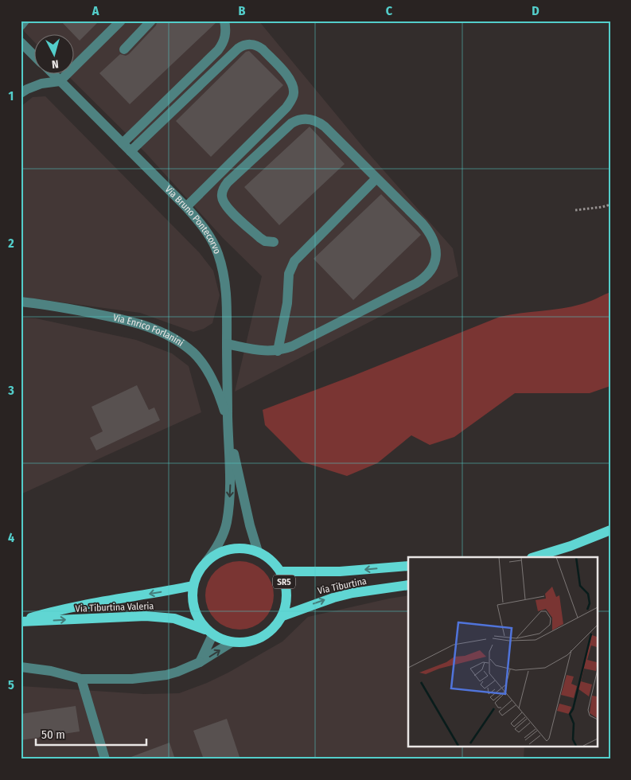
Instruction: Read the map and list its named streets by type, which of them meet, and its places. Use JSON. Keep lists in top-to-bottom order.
{
  "streets": {
    "main road": ["SR5", "Via Tiburtina", "Via Tiburtina Valeria"],
    "street": ["Via Bruno Pontecorvo", "Via Enrico Forlanini"]
  },
  "crossings": [
    ["Via Bruno Pontecorvo", "Via Enrico Forlanini"],
    ["Via Bruno Pontecorvo", "SR5"],
    ["Via Bruno Pontecorvo", "Via Tiburtina"],
    ["Via Bruno Pontecorvo", "Via Tiburtina Valeria"],
    ["SR5", "Via Tiburtina"],
    ["SR5", "Via Tiburtina Valeria"],
    ["Via Tiburtina", "Via Tiburtina Valeria"]
  ],
  "scale_bar": "50 m",
  "north": "bottom",
  "grid": {
    "columns": [
      "A",
      "B",
      "C",
      "D"
    ],
    "rows": [
      "1",
      "2",
      "3",
      "4",
      "5"
    ]
  }
}
